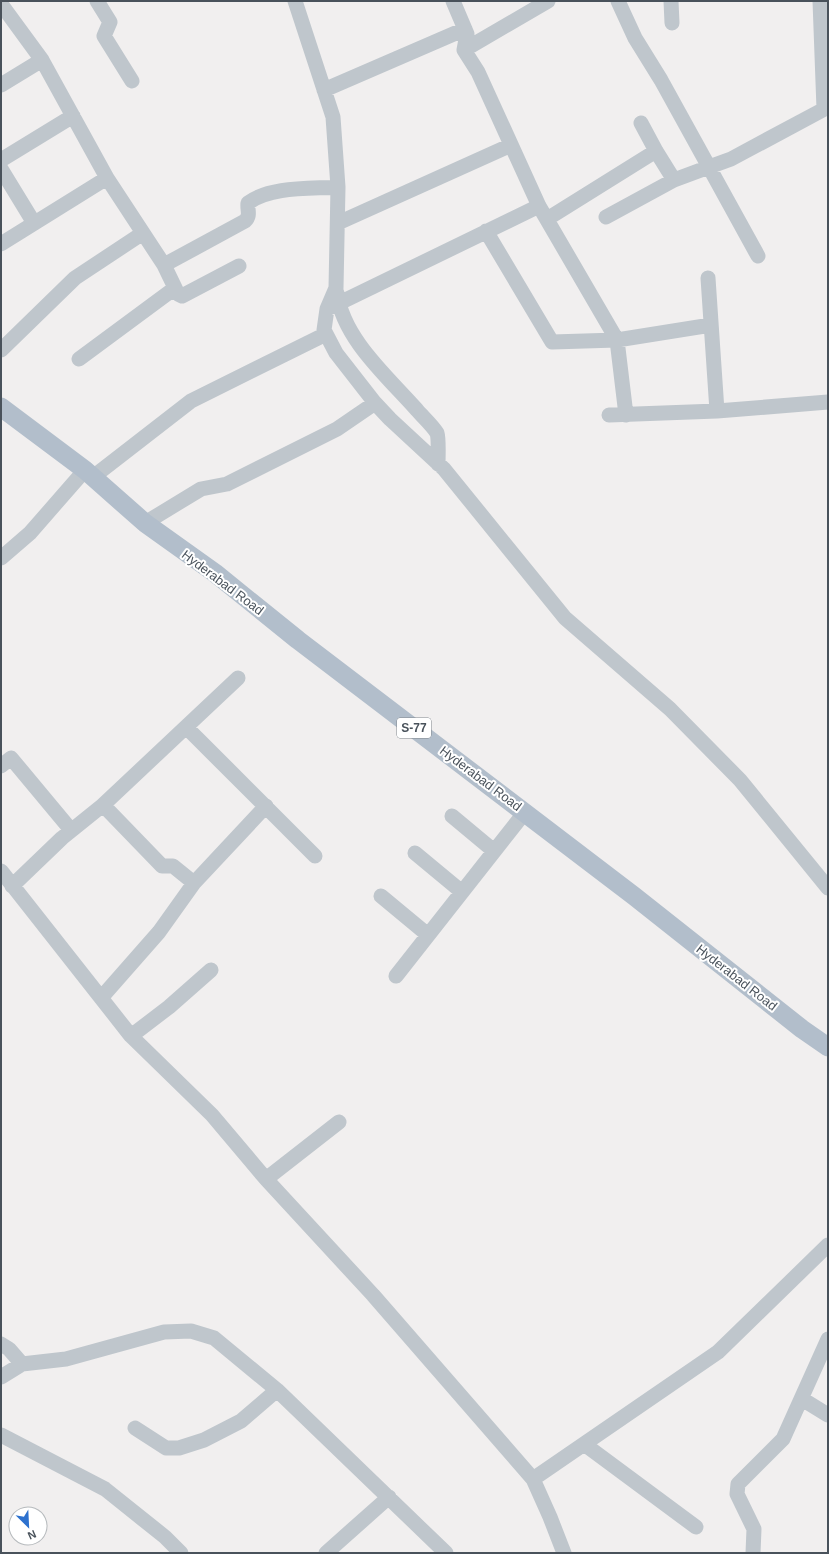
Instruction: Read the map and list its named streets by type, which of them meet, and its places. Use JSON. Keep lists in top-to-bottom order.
{
  "streets": {
    "main road": ["Hyderabad Road", "S-77"]
  },
  "north": "bottom right"
}
